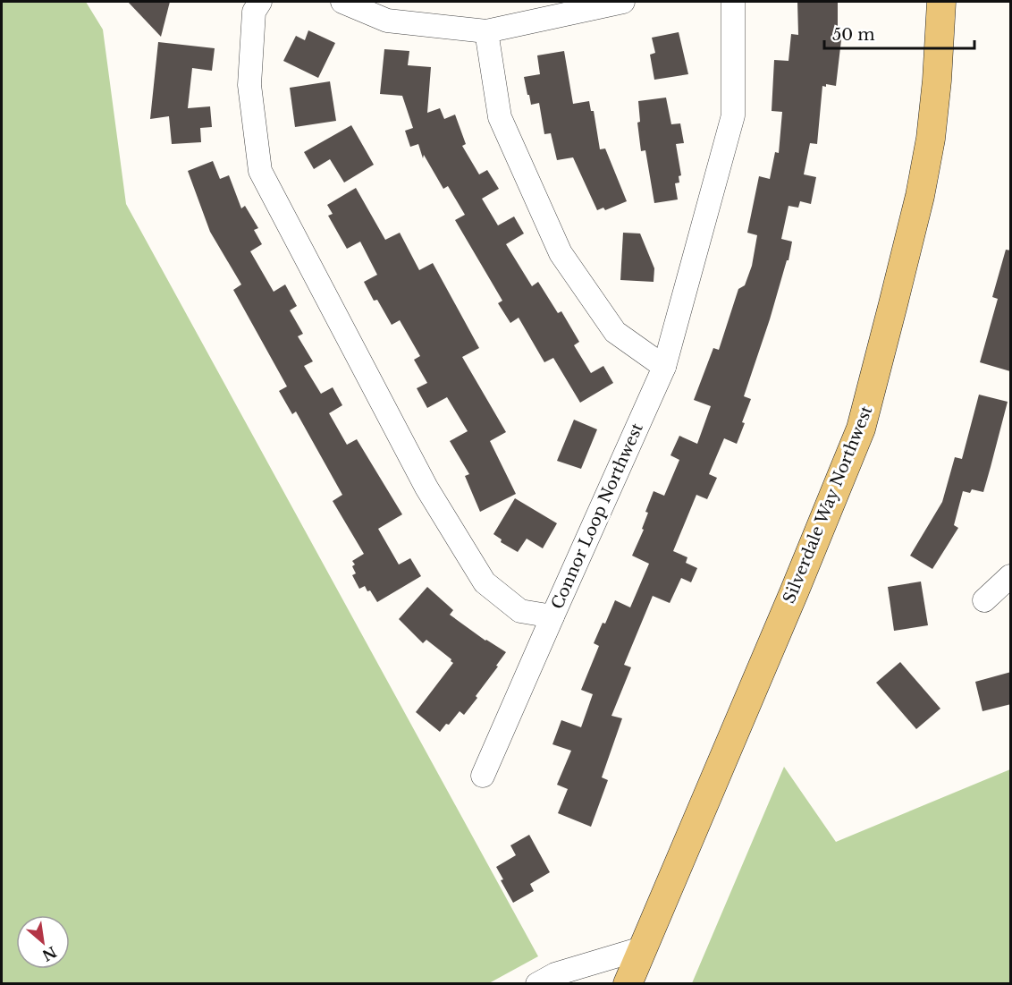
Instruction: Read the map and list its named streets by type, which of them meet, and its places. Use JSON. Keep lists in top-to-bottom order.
{
  "streets": {
    "main road": ["Silverdale Way Northwest"],
    "street": ["Connor Loop Northwest"]
  },
  "scale_bar": "50 m",
  "north": "bottom right"
}
